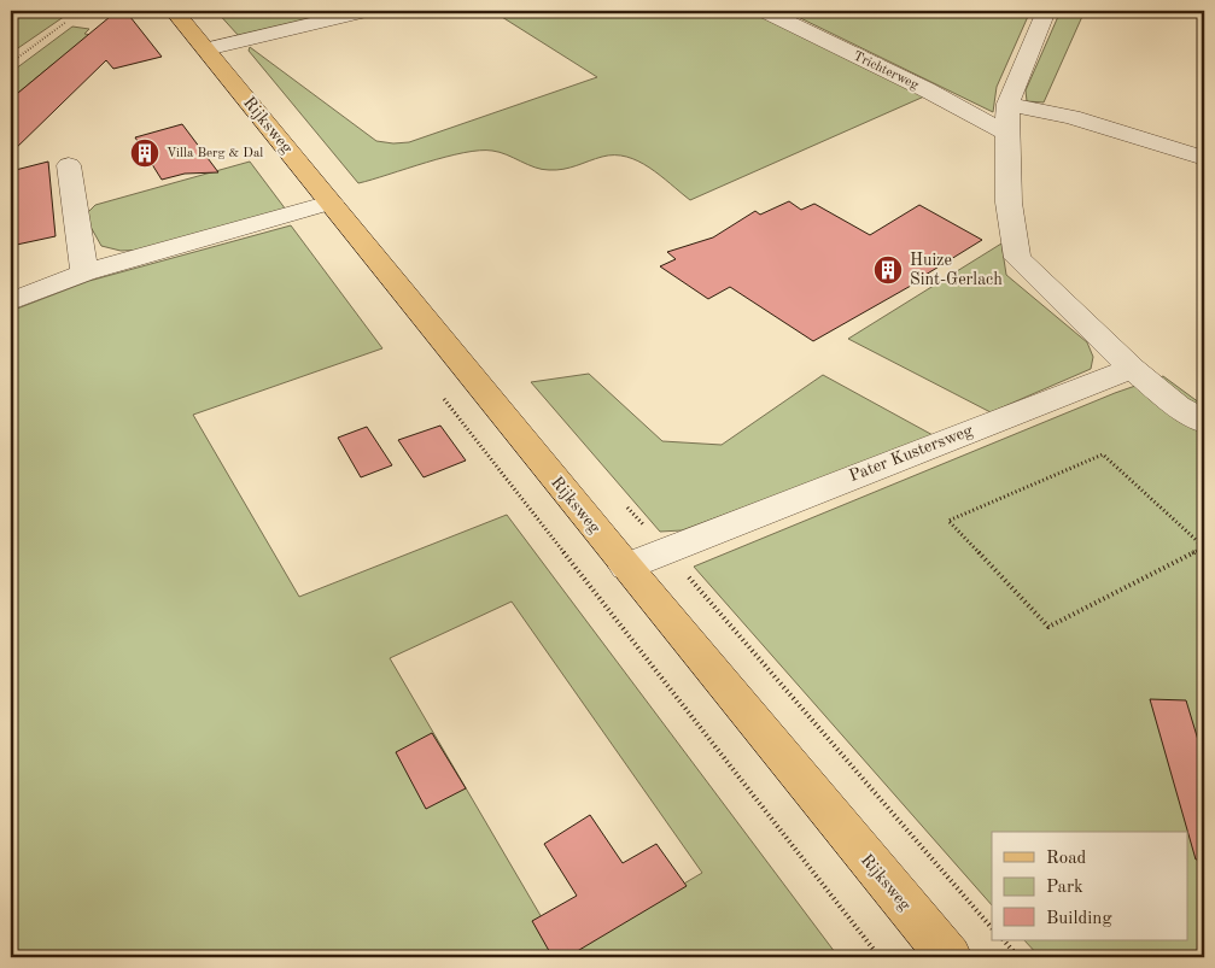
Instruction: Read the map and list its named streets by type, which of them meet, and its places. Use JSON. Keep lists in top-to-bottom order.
{
  "streets": {
    "main road": ["Rijksweg"],
    "street": ["Trichterweg", "Pater Kustersweg"]
  },
  "crossings": [
    ["Rijksweg", "Pater Kustersweg"]
  ],
  "places": {
    "building": ["Villa Berg & Dal", "Huize Sint-Gerlach"]
  },
  "legend": ["Road", "Park", "Building"]
}
